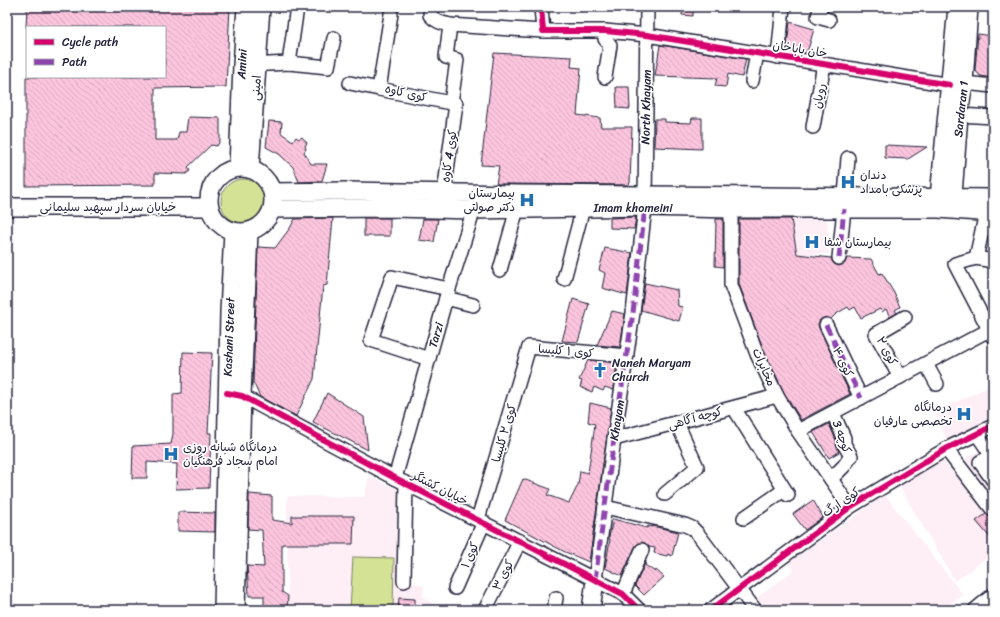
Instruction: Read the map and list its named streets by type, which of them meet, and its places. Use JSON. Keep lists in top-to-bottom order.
{
  "streets": {
    "main road": [
      "Amini",
      "امینی",
      "Sardaran 1",
      "خیابان سردار سپهبد سلیمانی",
      "Imam khomeini",
      "Kashani Street",
      "Khayam"
    ],
    "street": [
      "خان باباخان",
      "کوی کاوه",
      "رویان",
      "North Khayam",
      "کوی 4 کاوه",
      "Tarzi",
      "کوی ۱ کلیسا",
      "کوی ۲",
      "کوی ۴",
      "مخابرات",
      "کوچه آگاهی",
      "کوی ۲ کلیسا",
      "کوچه 3",
      "خیابان کشتگر",
      "کوی ارگ",
      "کوی ۱",
      "کوی ۳"
    ]
  },
  "crossings": [
    ["خان باباخان", "رویان"],
    ["خان باباخان", "North Khayam"],
    ["خان باباخان", "Sardaran 1"],
    ["خان باباخان", "کوی 4 کاوه"],
    ["Amini", "امینی"],
    ["امینی", "خیابان سردار سپهبد سلیمانی"],
    ["امینی", "Imam khomeini"],
    ["امینی", "Kashani Street"],
    ["کوی کاوه", "کوی 4 کاوه"],
    ["North Khayam", "Imam khomeini"],
    ["North Khayam", "Khayam"],
    ["Sardaran 1", "Imam khomeini"],
    ["کوی 4 کاوه", "Imam khomeini"],
    ["خیابان سردار سپهبد سلیمانی", "Imam khomeini"],
    ["خیابان سردار سپهبد سلیمانی", "Kashani Street"],
    ["Imam khomeini", "Tarzi"],
    ["Imam khomeini", "Kashani Street"],
    ["Imam khomeini", "مخابرات"],
    ["Imam khomeini", "Khayam"],
    ["Tarzi", "خیابان کشتگر"],
    ["Kashani Street", "خیابان کشتگر"],
    ["کوی ۱ کلیسا", "Khayam"],
    ["کوی ۱ کلیسا", "کوی ۲ کلیسا"],
    ["مخابرات", "کوچه آگاهی"],
    ["مخابرات", "کوچه 3"],
    ["مخابرات", "کوی ارگ"],
    ["کوچه آگاهی", "Khayam"],
    ["Khayam", "خیابان کشتگر"],
    ["کوی ۲ کلیسا", "خیابان کشتگر"],
    ["کوی ۲ کلیسا", "کوی ۱"],
    ["خیابان کشتگر", "کوی ۱"],
    ["خیابان کشتگر", "کوی ۳"]
  ],
  "places": {
    "hospital": [
      "دندان‌ پزشکی بامداد",
      "بیمارستان دکتر صولتی",
      "بیمارستان شفا",
      "درمانگاه تخصصی عارفیان",
      "درمانگاه شبانه روزی امام سجاد فرهنگیان"
    ],
    "church": ["Naneh Maryam Church"]
  },
  "legend": ["Cycle path", "Path"]
}
